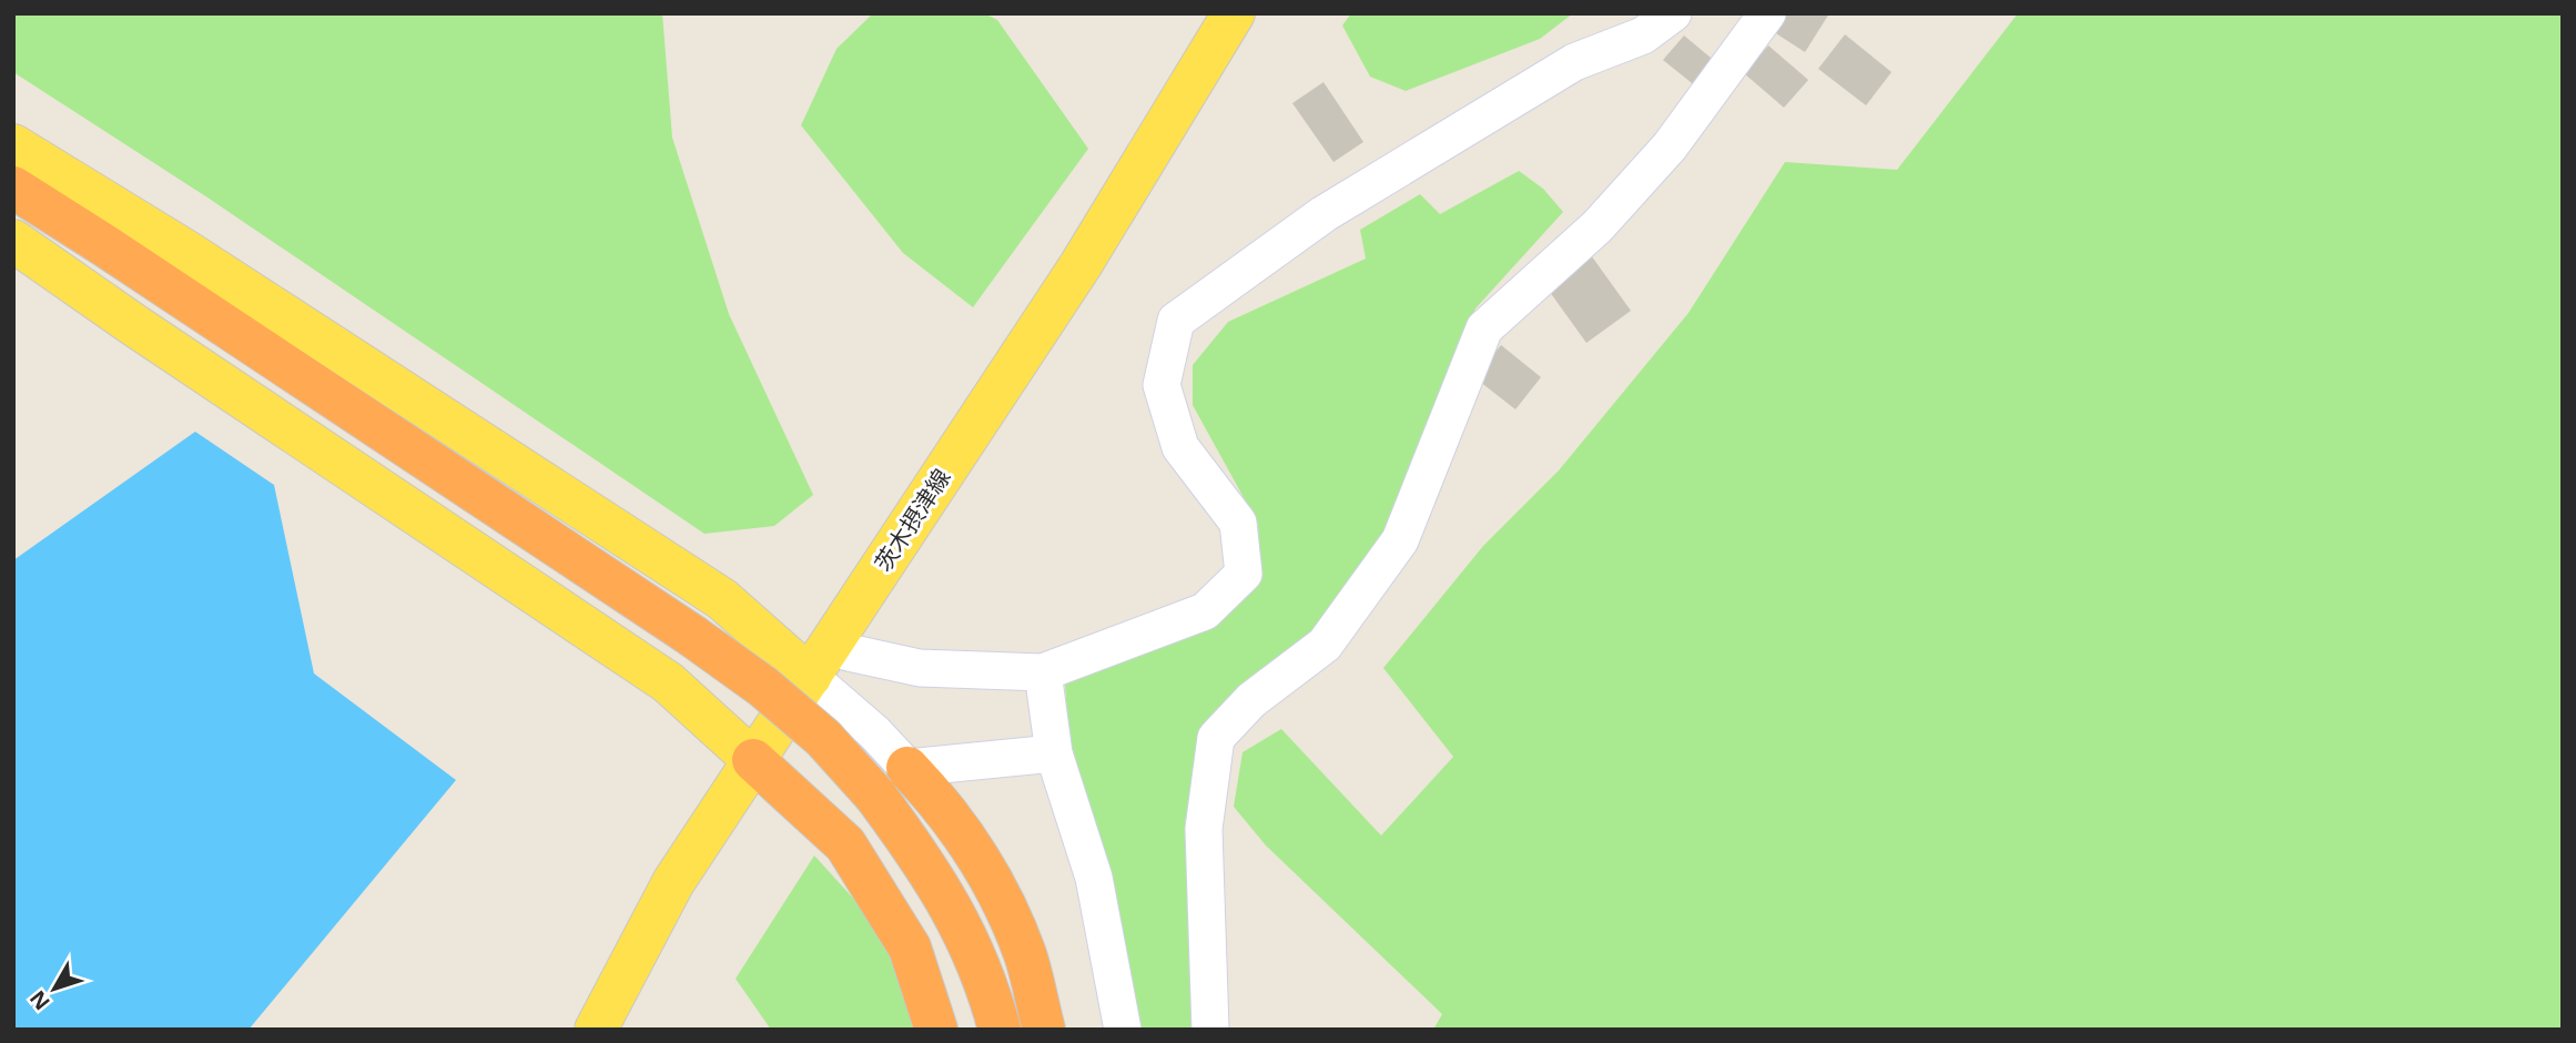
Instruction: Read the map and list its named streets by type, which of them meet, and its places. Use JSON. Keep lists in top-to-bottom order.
{
  "streets": {
    "main road": ["茨木摂津線"]
  },
  "north": "bottom left"
}
